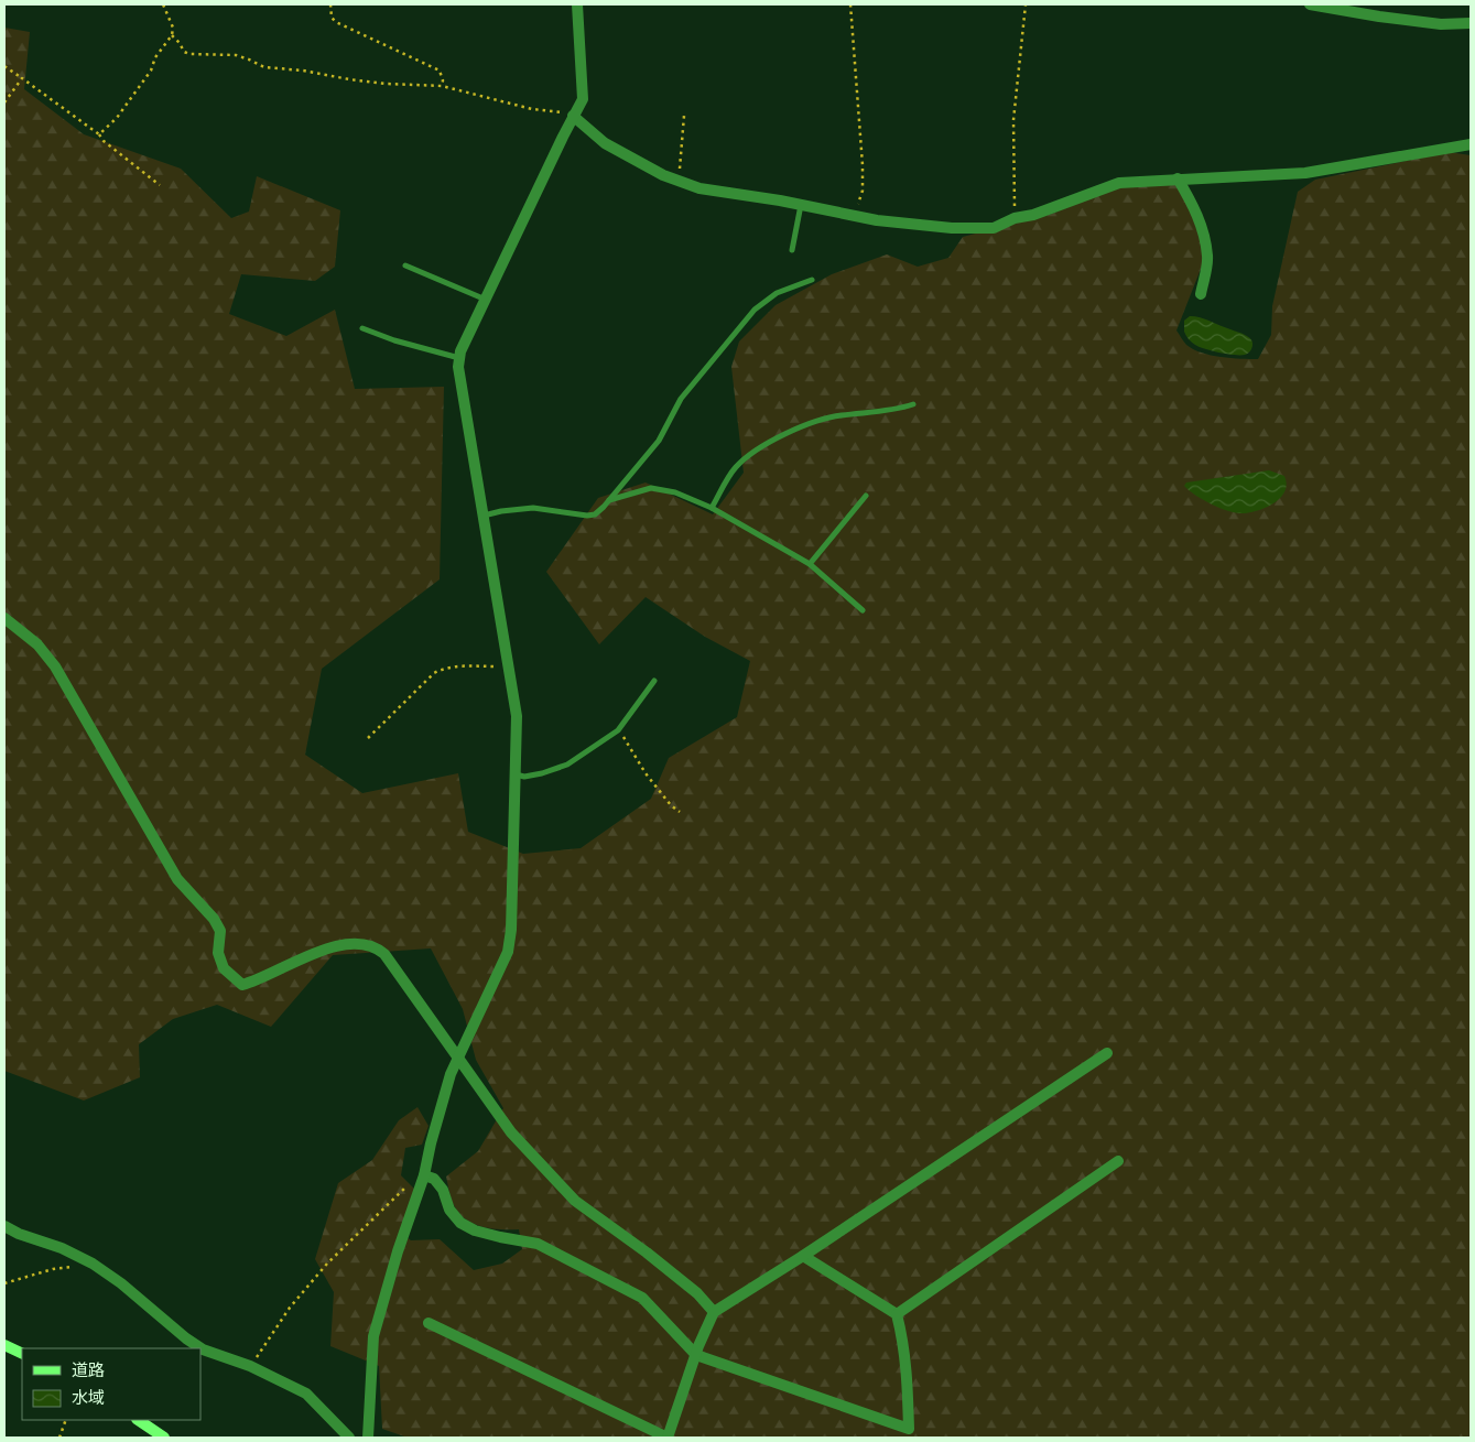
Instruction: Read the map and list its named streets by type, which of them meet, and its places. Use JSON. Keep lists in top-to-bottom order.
{
  "legend": ["道路", "水域"]
}
